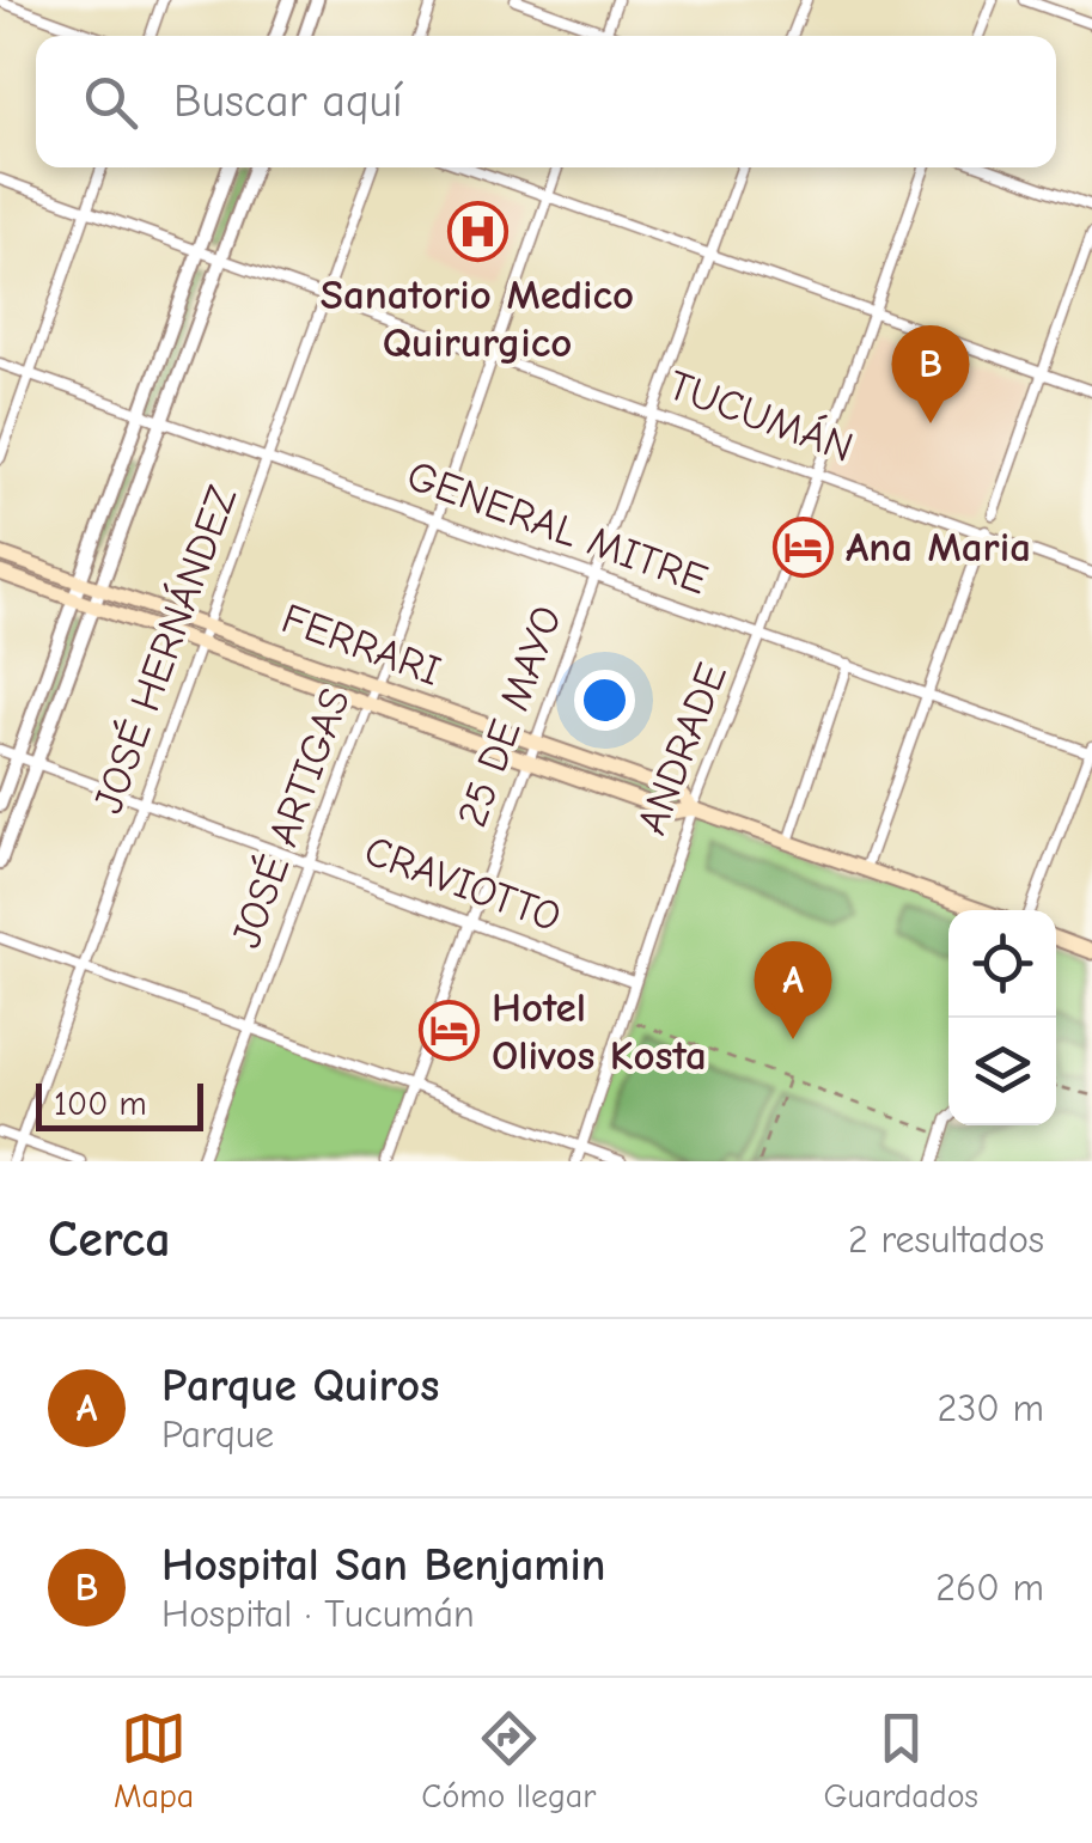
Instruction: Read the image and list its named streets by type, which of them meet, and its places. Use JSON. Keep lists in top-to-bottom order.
{
  "streets": {
    "main road": ["FERRARI"],
    "street": [
      "TUCUMÁN",
      "GENERAL MITRE",
      "JOSÉ HERNÁNDEZ",
      "25 DE MAYO",
      "ANDRADE",
      "JOSÉ ARTIGAS",
      "CRAVIOTTO"
    ]
  },
  "crossings": [
    ["TUCUMÁN", "JOSÉ HERNÁNDEZ"],
    ["TUCUMÁN", "25 DE MAYO"],
    ["TUCUMÁN", "ANDRADE"],
    ["TUCUMÁN", "JOSÉ ARTIGAS"],
    ["GENERAL MITRE", "JOSÉ HERNÁNDEZ"],
    ["GENERAL MITRE", "25 DE MAYO"],
    ["GENERAL MITRE", "ANDRADE"],
    ["GENERAL MITRE", "JOSÉ ARTIGAS"],
    ["FERRARI", "JOSÉ HERNÁNDEZ"],
    ["FERRARI", "25 DE MAYO"],
    ["FERRARI", "ANDRADE"],
    ["FERRARI", "JOSÉ ARTIGAS"],
    ["JOSÉ HERNÁNDEZ", "CRAVIOTTO"],
    ["25 DE MAYO", "CRAVIOTTO"],
    ["ANDRADE", "CRAVIOTTO"],
    ["JOSÉ ARTIGAS", "CRAVIOTTO"]
  ],
  "places": {
    "hospital": ["Sanatorio Medico Quirurgico"],
    "hotel": ["Ana Maria", "Hotel Olivos Kosta"]
  },
  "scale_bar": "100 m",
  "page": {
    "search": "Buscar aquí",
    "pins": ["B", "A"],
    "scale": "100 m",
    "heading": ["Cerca", "2 resultados"],
    "list": [
      {
        "mark": "A",
        "name": "Parque Quiros",
        "note": "Parque",
        "value": "230 m"
      },
      {
        "mark": "B",
        "name": "Hospital San Benjamin",
        "note": "Hospital · Tucumán",
        "value": "260 m"
      }
    ],
    "nav": ["Mapa", "Cómo llegar", "Guardados"]
  }
}
